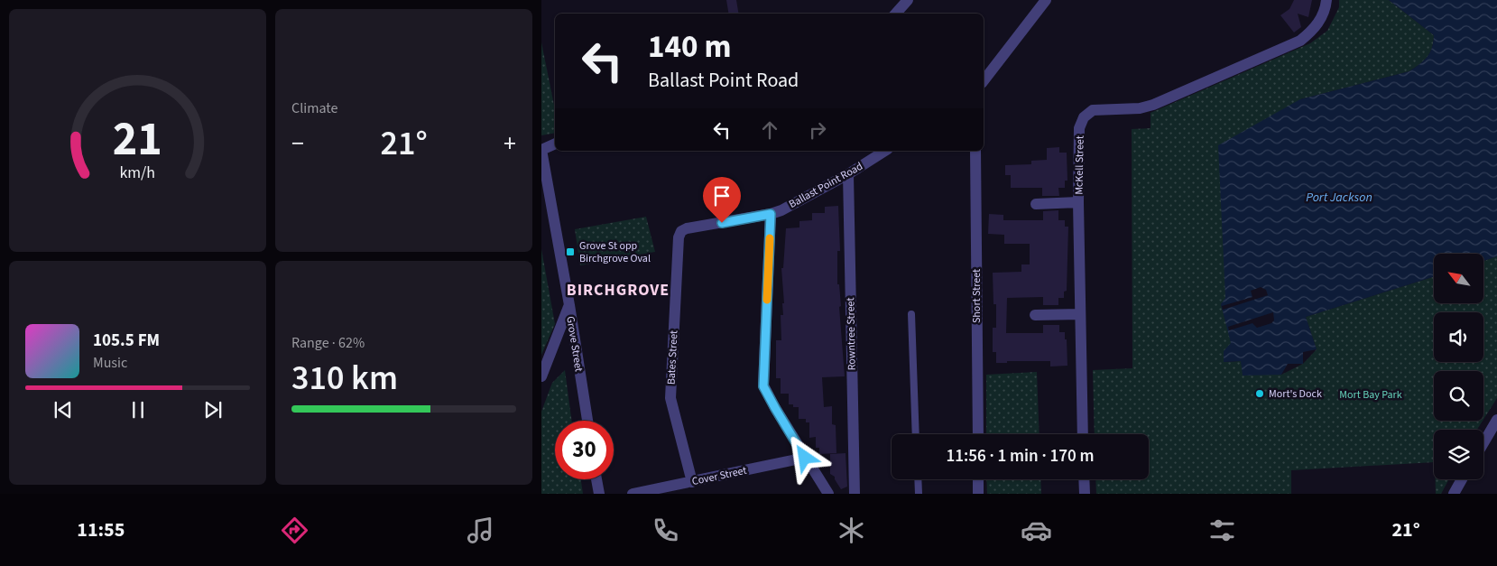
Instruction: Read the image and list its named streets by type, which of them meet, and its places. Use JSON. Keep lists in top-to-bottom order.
{
  "streets": {
    "street": [
      "McKell Street",
      "Ballast Point Road",
      "Short Street",
      "Rowntree Street",
      "Grove Street",
      "Bates Street",
      "Cover Street"
    ]
  },
  "crossings": [
    ["Ballast Point Road", "Rowntree Street"],
    ["Ballast Point Road", "Bates Street"],
    ["Bates Street", "Cover Street"]
  ],
  "districts": ["BIRCHGROVE"],
  "water": ["Port Jackson"],
  "parks": ["Mort Bay Park"],
  "places": {
    "transit": ["Grove St opp Birchgrove Oval"],
    "other": ["Mort's Dock"]
  },
  "north": "top left",
  "page": {
    "tile": [
      "Climate",
      ["Range · 62%", "310 km"]
    ],
    "turn": ["140 m", "Ballast Point Road"],
    "heat": ["−", "21°", "+"],
    "song": ["105.5 FM", "Music"],
    "limit": "30",
    "trip": "11:56 · 1 min · 170 m",
    "tabs": ["11:55", "21°"],
    "gauge": ["21", "km/h"]
  }
}
